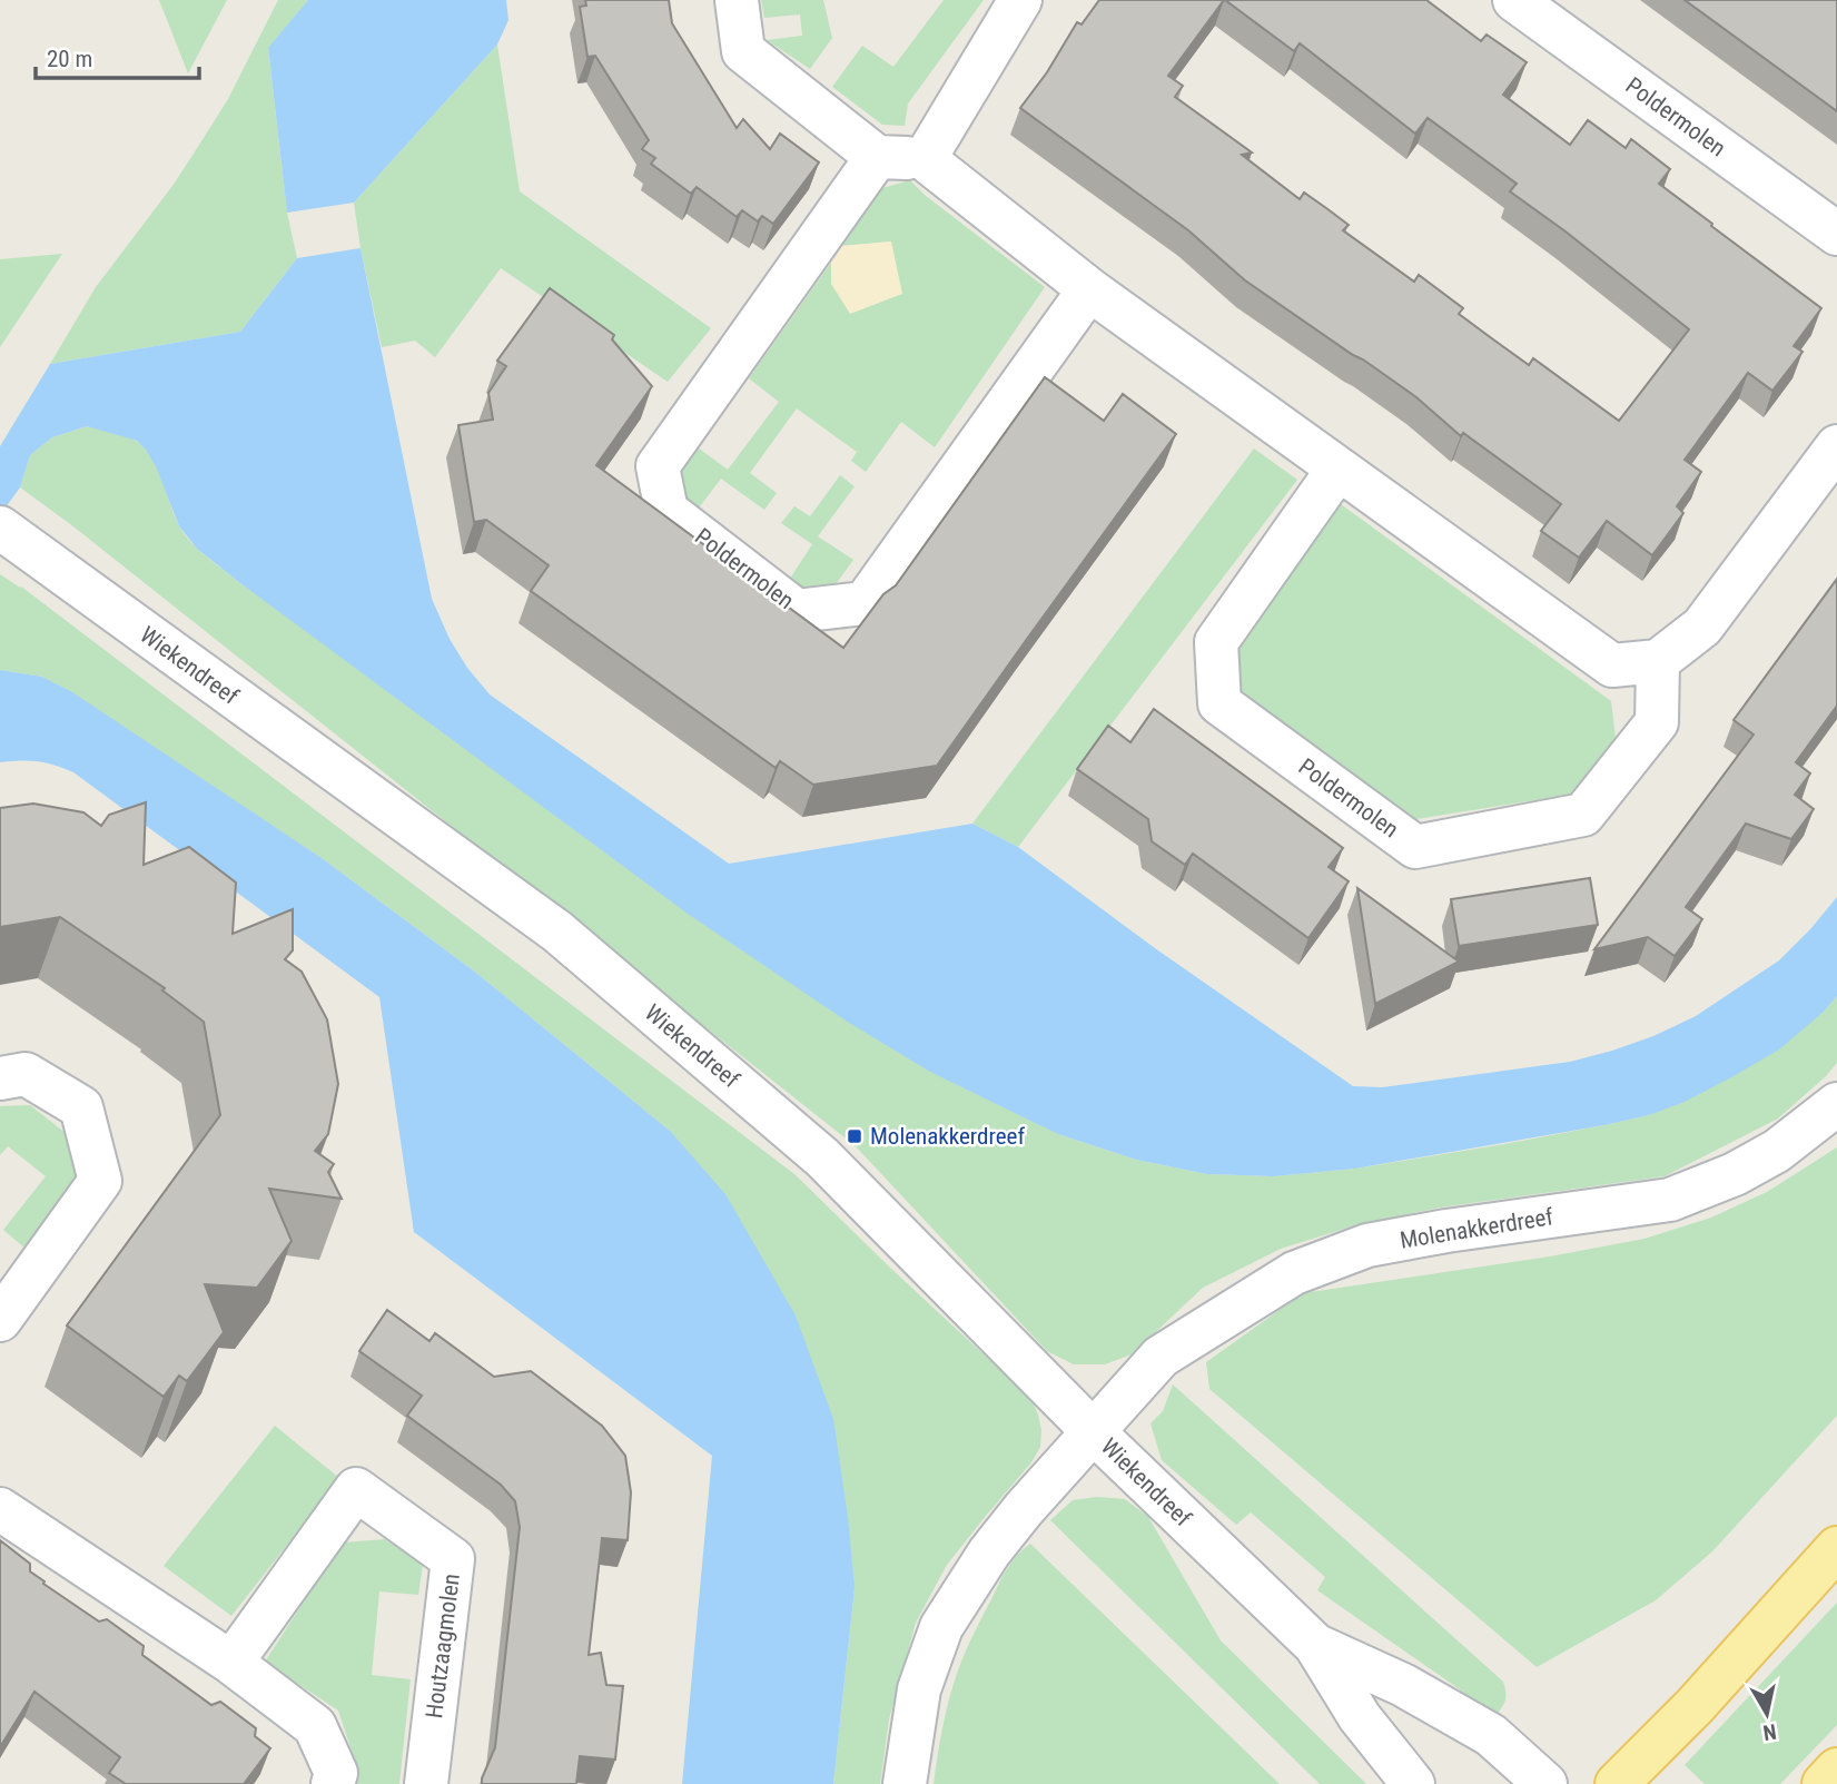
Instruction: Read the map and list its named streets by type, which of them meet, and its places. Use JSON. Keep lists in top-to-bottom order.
{
  "streets": {
    "street": [
      "Poldermolen",
      "Wiekendreef",
      "Molenakkerdreef",
      "Houtzaagmolen"
    ]
  },
  "crossings": [
    ["Wiekendreef", "Molenakkerdreef"]
  ],
  "places": {
    "transit": ["Molenakkerdreef"]
  },
  "scale_bar": "20 m",
  "north": "bottom"
}
